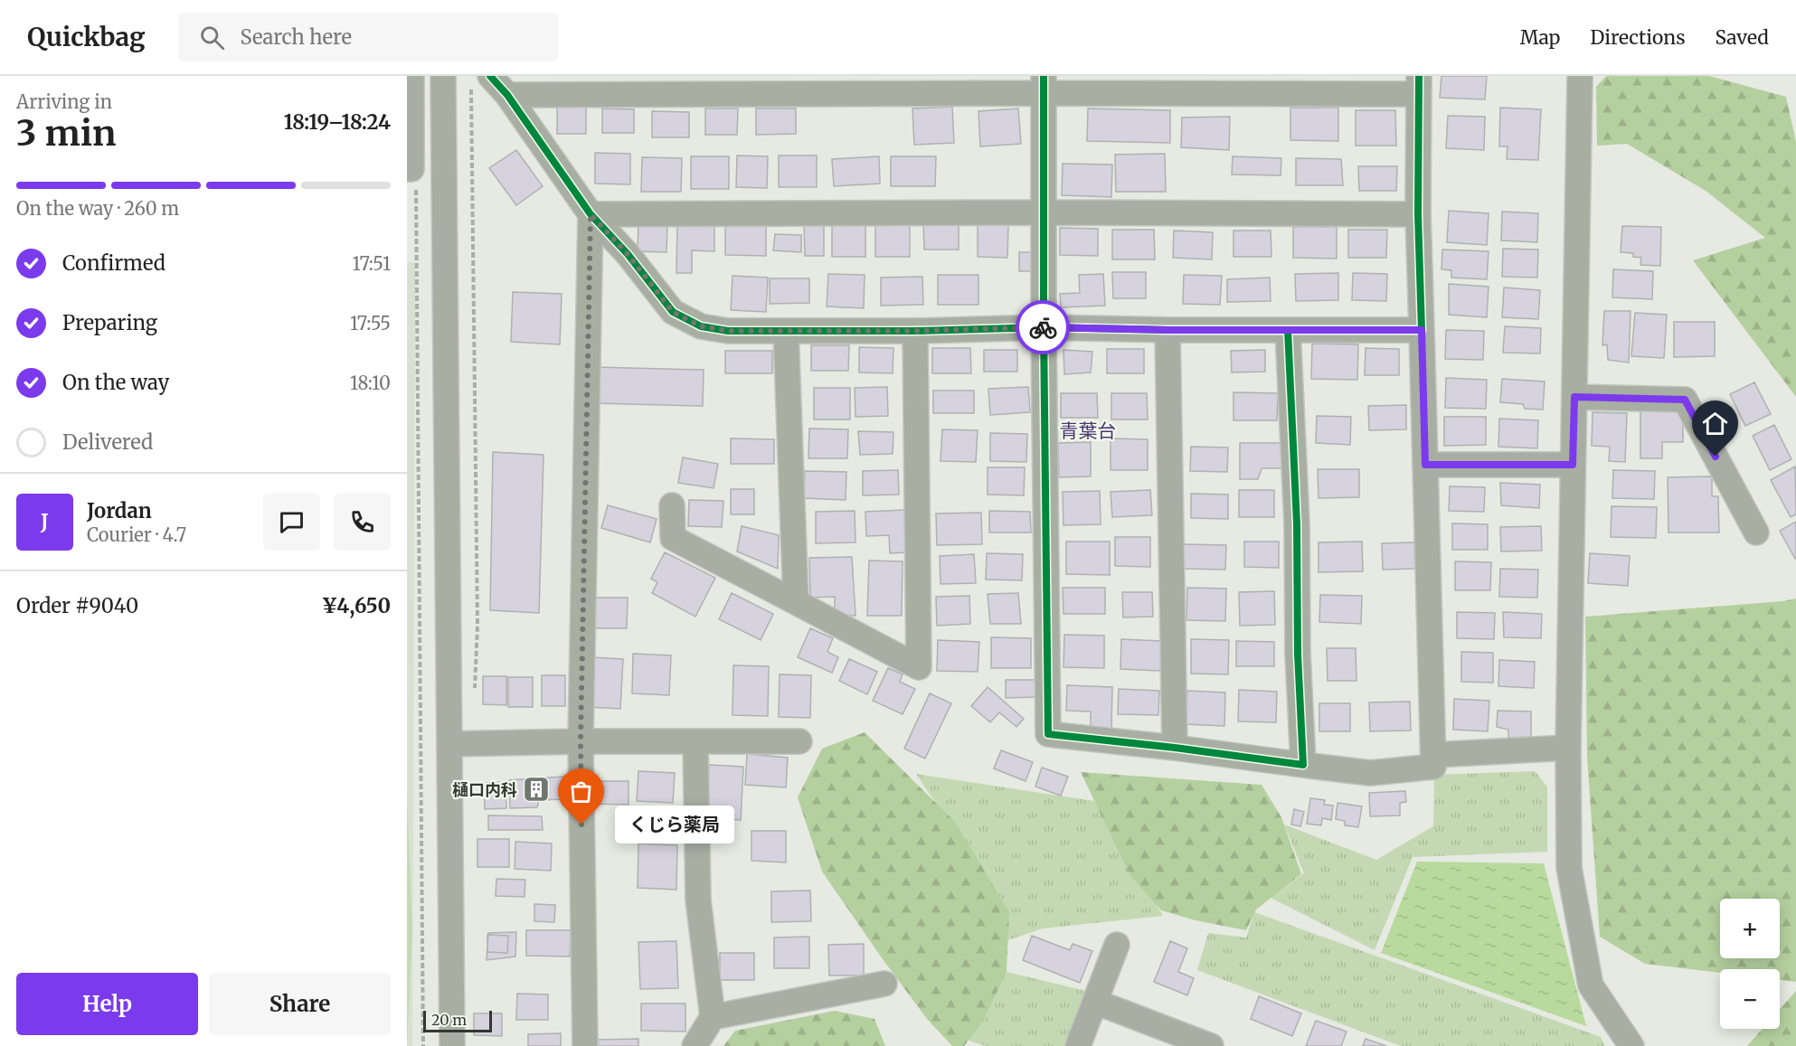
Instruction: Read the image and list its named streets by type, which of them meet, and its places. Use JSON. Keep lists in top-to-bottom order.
{
  "districts": ["青葉台"],
  "places": {
    "building": ["樋口内科"],
    "other": ["くじら薬局"]
  },
  "scale_bar": "20 m",
  "page": {
    "header": "Quickbag",
    "search": "Search here",
    "nav": ["Map", "Directions", "Saved"],
    "heading": ["3 min", "Arriving in", "18:19–18:24"],
    "panel": [
      "Jordan",
      "Courier · 4.7",
      "Order #9040",
      "¥4,650"
    ],
    "bar": "On the way · 260 m",
    "list": [
      ["Confirmed", "17:51"],
      ["Preparing", "17:55"],
      ["On the way", "18:10"],
      "Delivered"
    ],
    "round": "J",
    "bubble": "くじら薬局",
    "map_buttons": ["+", "−"],
    "buttons": ["Help", "Share"],
    "scale": "20 m"
  }
}
